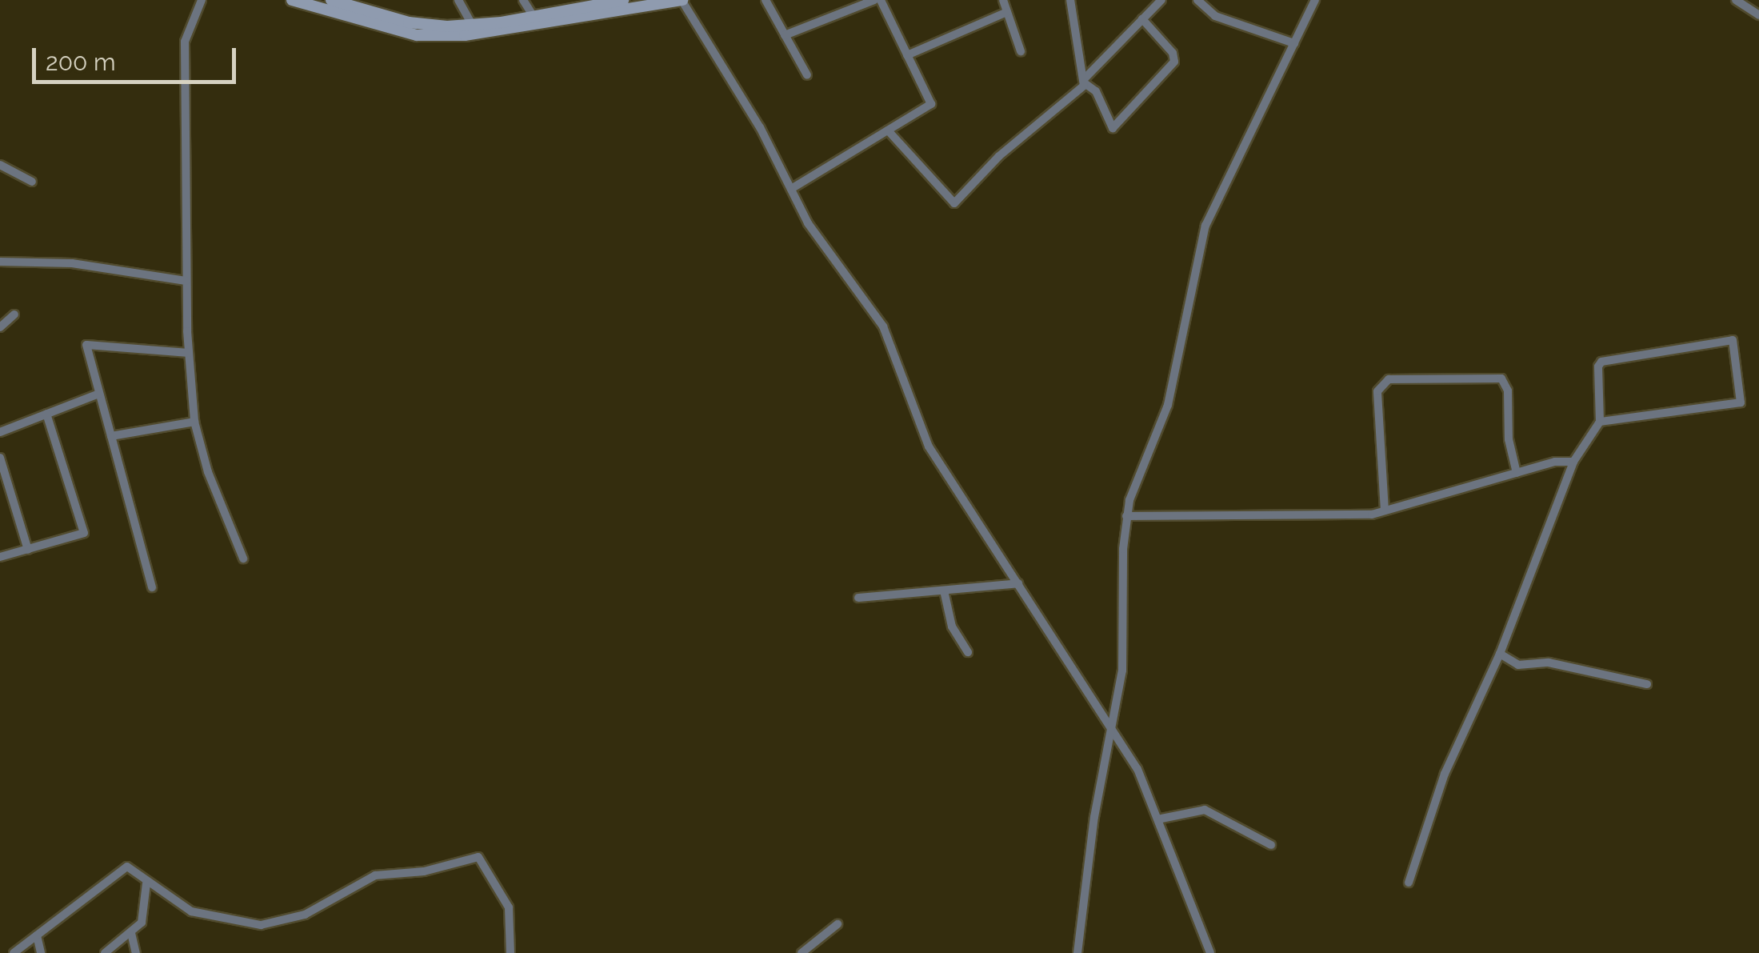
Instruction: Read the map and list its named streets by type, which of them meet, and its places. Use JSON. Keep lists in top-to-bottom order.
{
  "scale_bar": "200 m"
}
